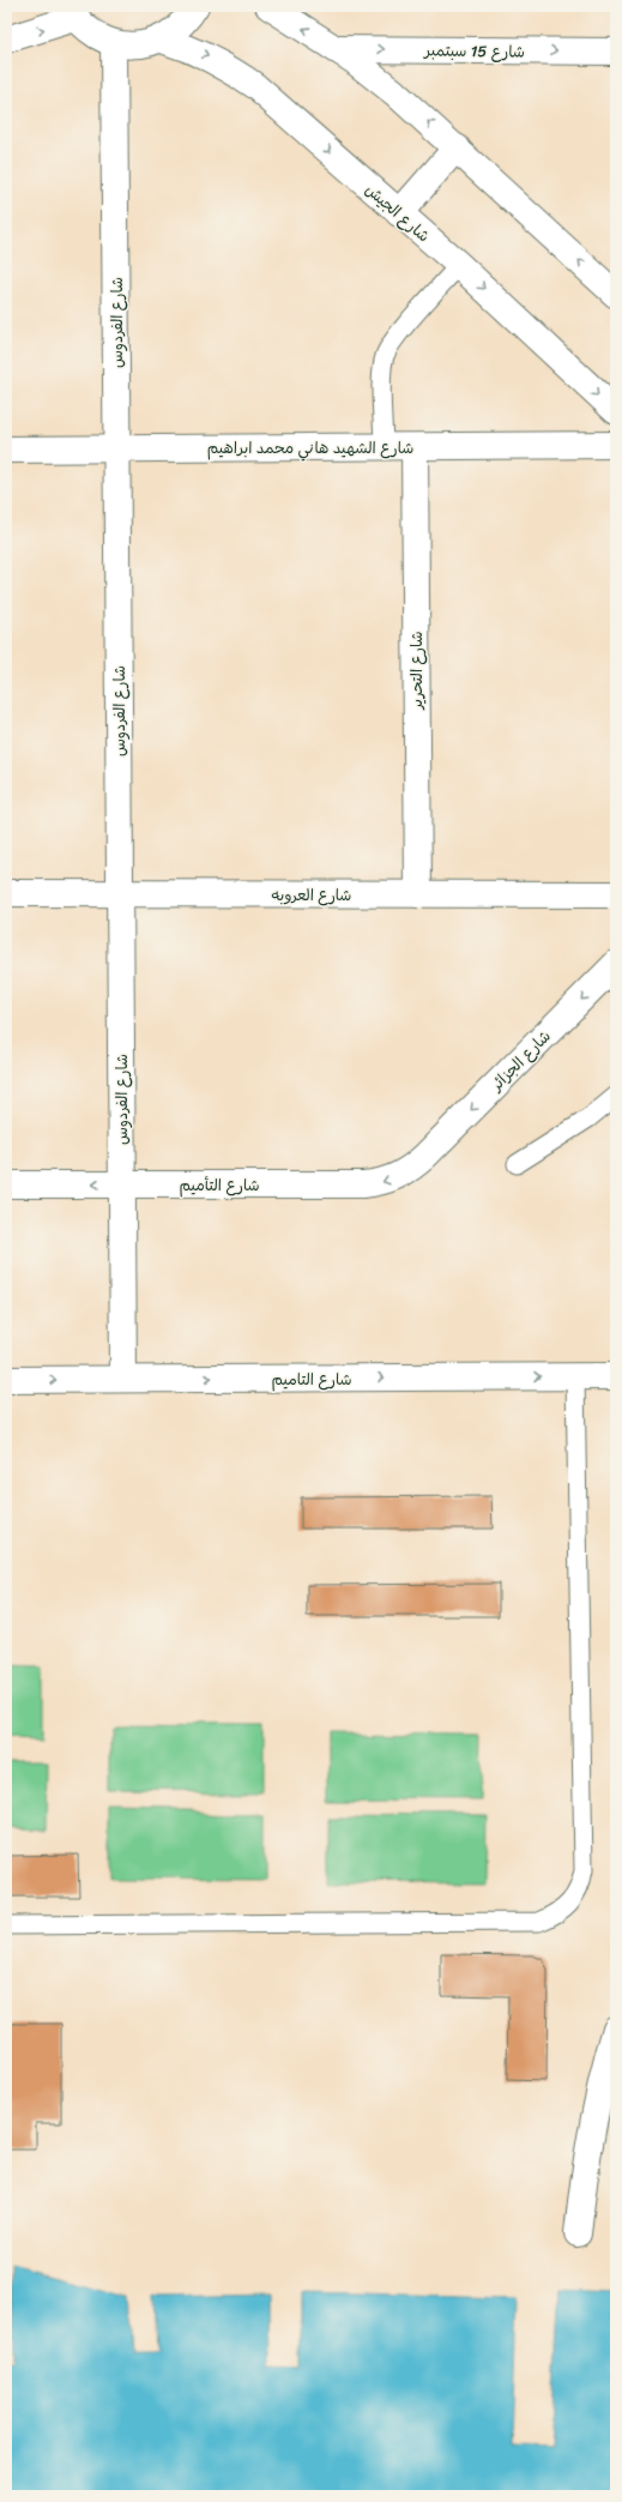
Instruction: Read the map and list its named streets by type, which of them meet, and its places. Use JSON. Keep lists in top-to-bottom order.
{
  "streets": {
    "street": [
      "شارع 15 سبتمبر",
      "شارع الجيش",
      "شارع الفردوس",
      "شارع الشهيد هاني محمد ابراهيم",
      "شارع التحرير",
      "شارع العروبه",
      "شارع الجزائر",
      "شارع التأميم",
      "شارع التاميم"
    ]
  },
  "crossings": [
    ["شارع الفردوس", "شارع الشهيد هاني محمد ابراهيم"],
    ["شارع الفردوس", "شارع العروبه"],
    ["شارع الفردوس", "شارع التأميم"],
    ["شارع الفردوس", "شارع التاميم"],
    ["شارع الشهيد هاني محمد ابراهيم", "شارع التحرير"],
    ["شارع التحرير", "شارع العروبه"],
    ["شارع الجزائر", "شارع التأميم"]
  ],
  "one_way": [
    "شارع 15 سبتمبر",
    "شارع الجزائر",
    "شارع التأميم",
    "شارع التاميم"
  ]
}
